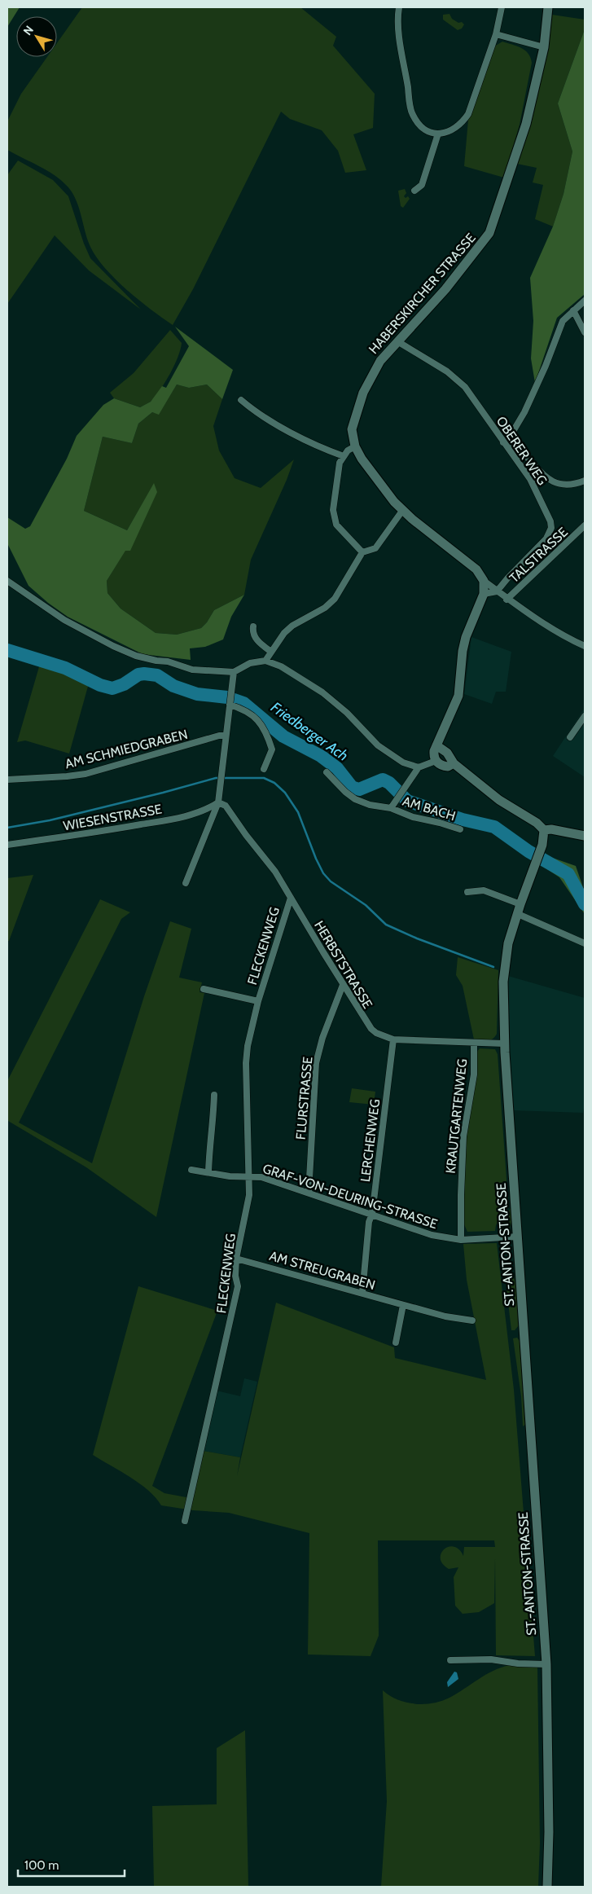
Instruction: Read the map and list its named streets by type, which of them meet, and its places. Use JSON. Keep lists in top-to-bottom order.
{
  "streets": {
    "street": [
      "HABERSKIRCHER STRASSE",
      "OBERER WEG",
      "TALSTRASSE",
      "AM SCHMIEDGRABEN",
      "AM BACH",
      "WIESENSTRASSE",
      "FLECKENWEG",
      "HERBSTSTRASSE",
      "FLURSTRASSE",
      "KRAUTGARTENWEG",
      "LERCHENWEG",
      "GRAF-VON-DEURING-STRASSE",
      "ST.-ANTON-STRASSE",
      "AM STREUGRABEN"
    ]
  },
  "crossings": [
    ["HABERSKIRCHER STRASSE", "OBERER WEG"],
    ["WIESENSTRASSE", "HERBSTSTRASSE"],
    ["FLECKENWEG", "HERBSTSTRASSE"],
    ["FLECKENWEG", "GRAF-VON-DEURING-STRASSE"],
    ["FLECKENWEG", "AM STREUGRABEN"],
    ["HERBSTSTRASSE", "FLURSTRASSE"],
    ["HERBSTSTRASSE", "KRAUTGARTENWEG"],
    ["HERBSTSTRASSE", "LERCHENWEG"],
    ["HERBSTSTRASSE", "ST.-ANTON-STRASSE"],
    ["FLURSTRASSE", "GRAF-VON-DEURING-STRASSE"],
    ["KRAUTGARTENWEG", "GRAF-VON-DEURING-STRASSE"],
    ["LERCHENWEG", "GRAF-VON-DEURING-STRASSE"],
    ["LERCHENWEG", "AM STREUGRABEN"],
    ["GRAF-VON-DEURING-STRASSE", "ST.-ANTON-STRASSE"]
  ],
  "water": ["Friedberger Ach"],
  "scale_bar": "100 m",
  "north": "top left"
}
